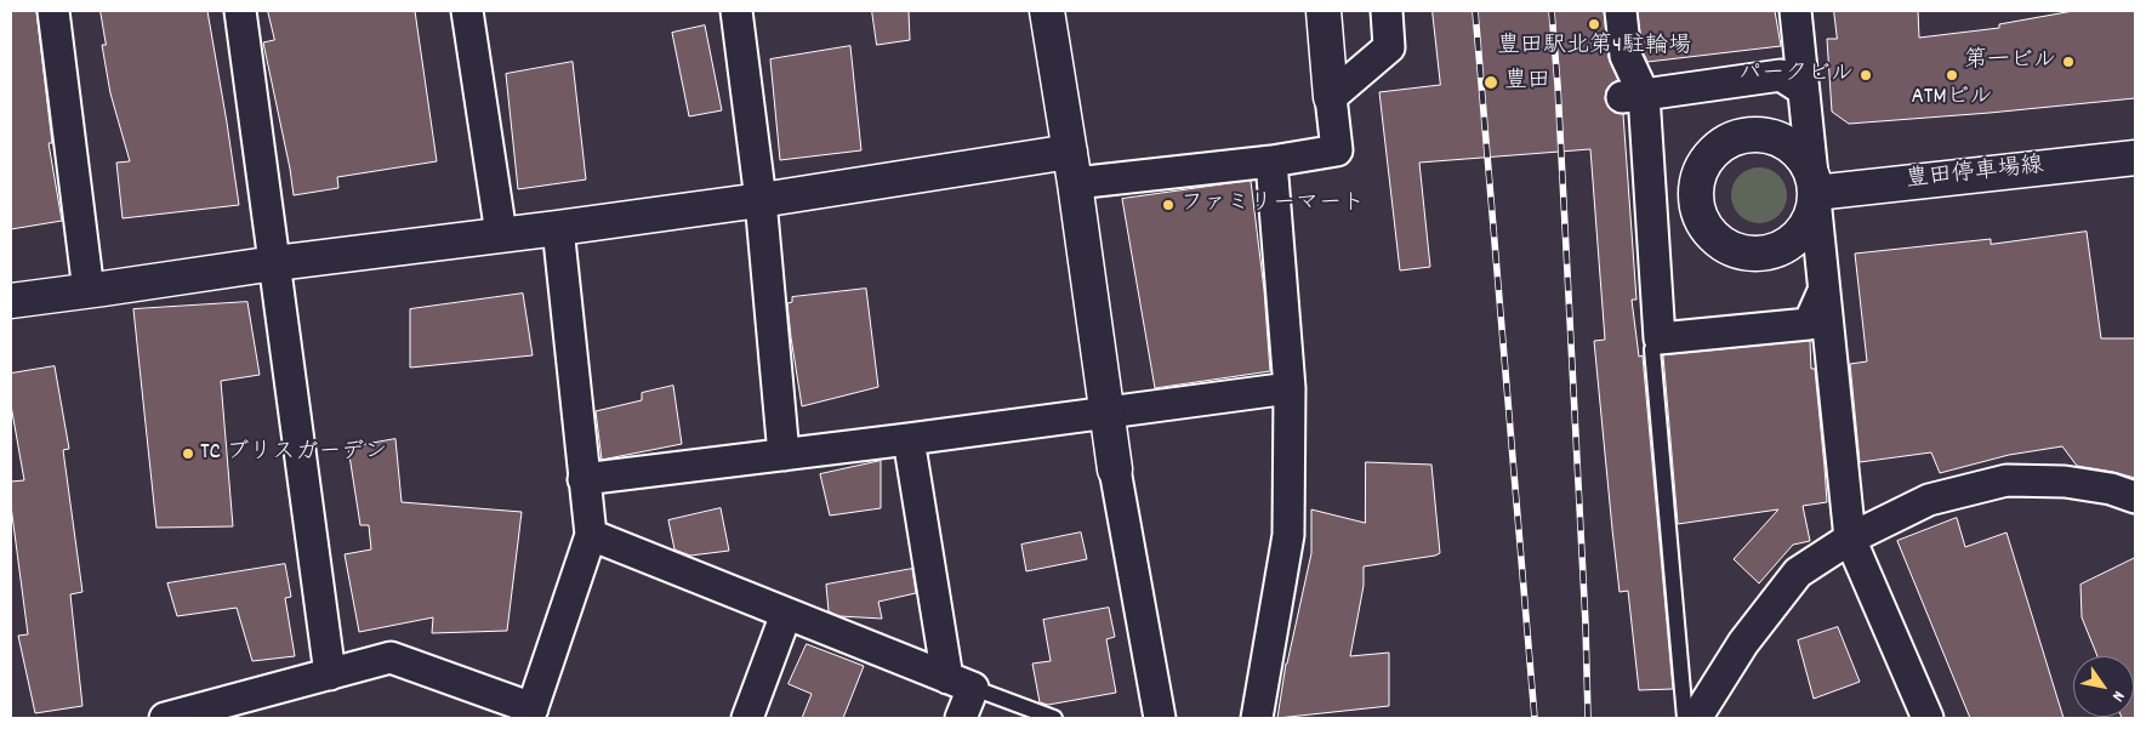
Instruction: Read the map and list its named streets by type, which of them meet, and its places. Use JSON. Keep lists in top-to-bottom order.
{
  "streets": {
    "street": ["豊田停車場線"]
  },
  "places": [
    "豊田駅北第4駐輪場",
    "第一ビル",
    "パークビル",
    "ATMビル",
    "豊田",
    "ファミリーマート",
    "TC ブリスガーデン"
  ],
  "north": "bottom right"
}
